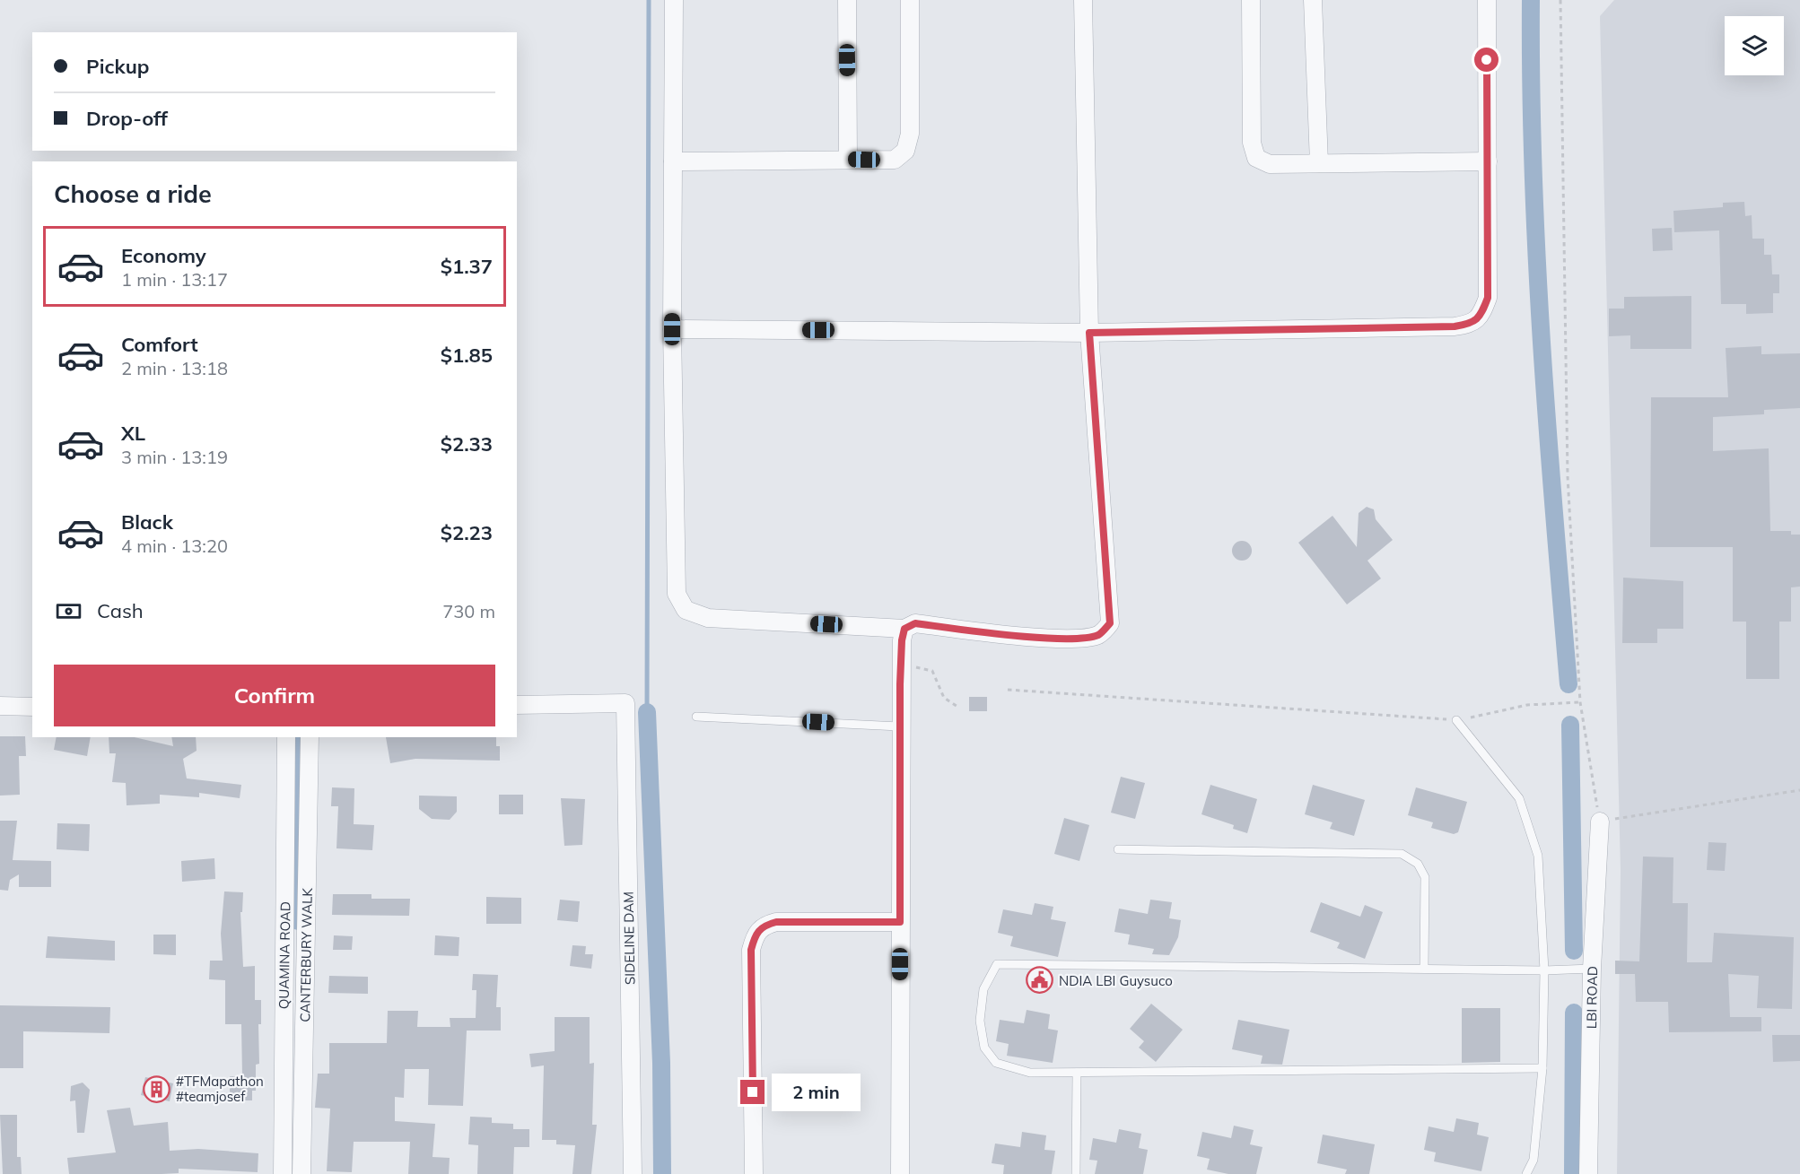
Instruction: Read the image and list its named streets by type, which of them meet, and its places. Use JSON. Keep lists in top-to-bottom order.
{
  "streets": {
    "street": [
      "SIDELINE DAM",
      "QUAMINA ROAD",
      "CANTERBURY WALK",
      "LBI ROAD"
    ]
  },
  "places": {
    "public building": ["NDIA LBI Guysuco"],
    "building": ["#TFMapathon #teamjosef"]
  },
  "page": {
    "banner": ["Pickup", "Drop-off"],
    "heading": "Choose a ride",
    "list": [
      {
        "name": "Economy",
        "note": "1 min · 13:17",
        "value": "$1.37"
      },
      {
        "name": "Comfort",
        "note": "2 min · 13:18",
        "value": "$1.85"
      },
      {
        "name": "XL",
        "note": "3 min · 13:19",
        "value": "$2.33"
      },
      {
        "name": "Black",
        "note": "4 min · 13:20",
        "value": "$2.23"
      }
    ],
    "pay": ["Cash", "730 m"],
    "buttons": "Confirm",
    "bubble": "2 min"
  }
}
